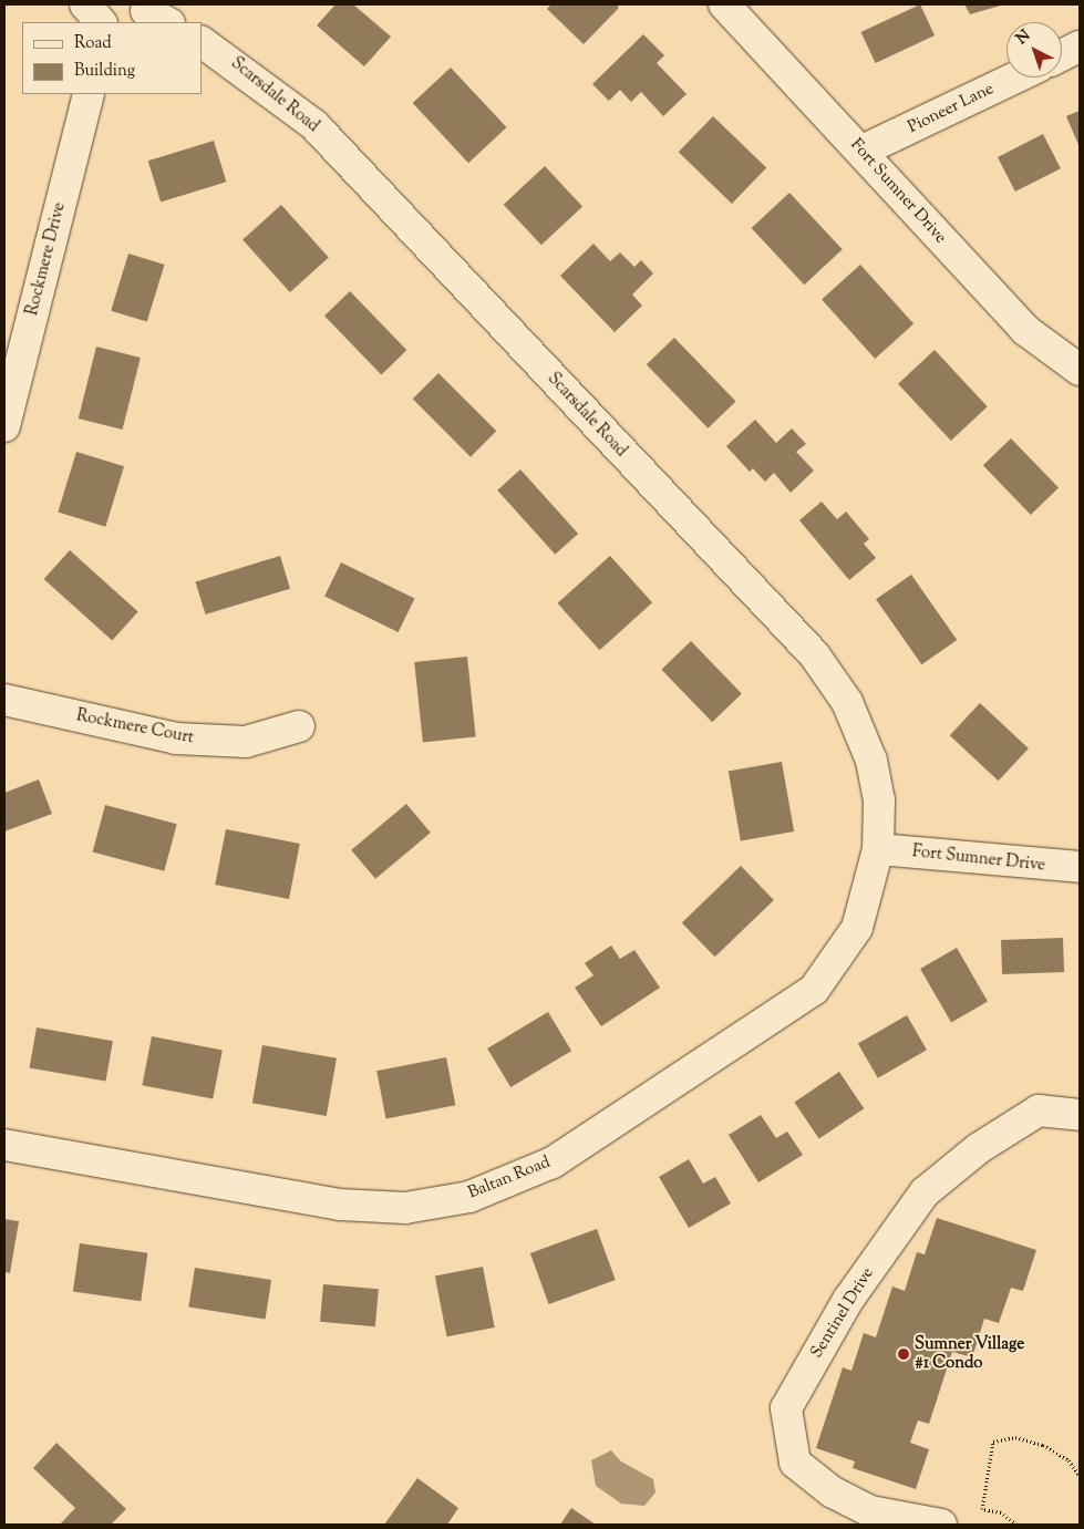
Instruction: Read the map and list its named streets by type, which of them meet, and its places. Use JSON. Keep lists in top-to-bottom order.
{
  "streets": {
    "street": [
      "Scarsdale Road",
      "Pioneer Lane",
      "Fort Sumner Drive",
      "Rockmere Drive",
      "Rockmere Court",
      "Baltan Road",
      "Sentinel Drive"
    ]
  },
  "crossings": [
    ["Scarsdale Road", "Fort Sumner Drive"],
    ["Scarsdale Road", "Baltan Road"],
    ["Pioneer Lane", "Fort Sumner Drive"],
    ["Fort Sumner Drive", "Baltan Road"]
  ],
  "places": ["Sumner Village #1 Condo"],
  "legend": ["Road", "Building"],
  "north": "top left"
}
